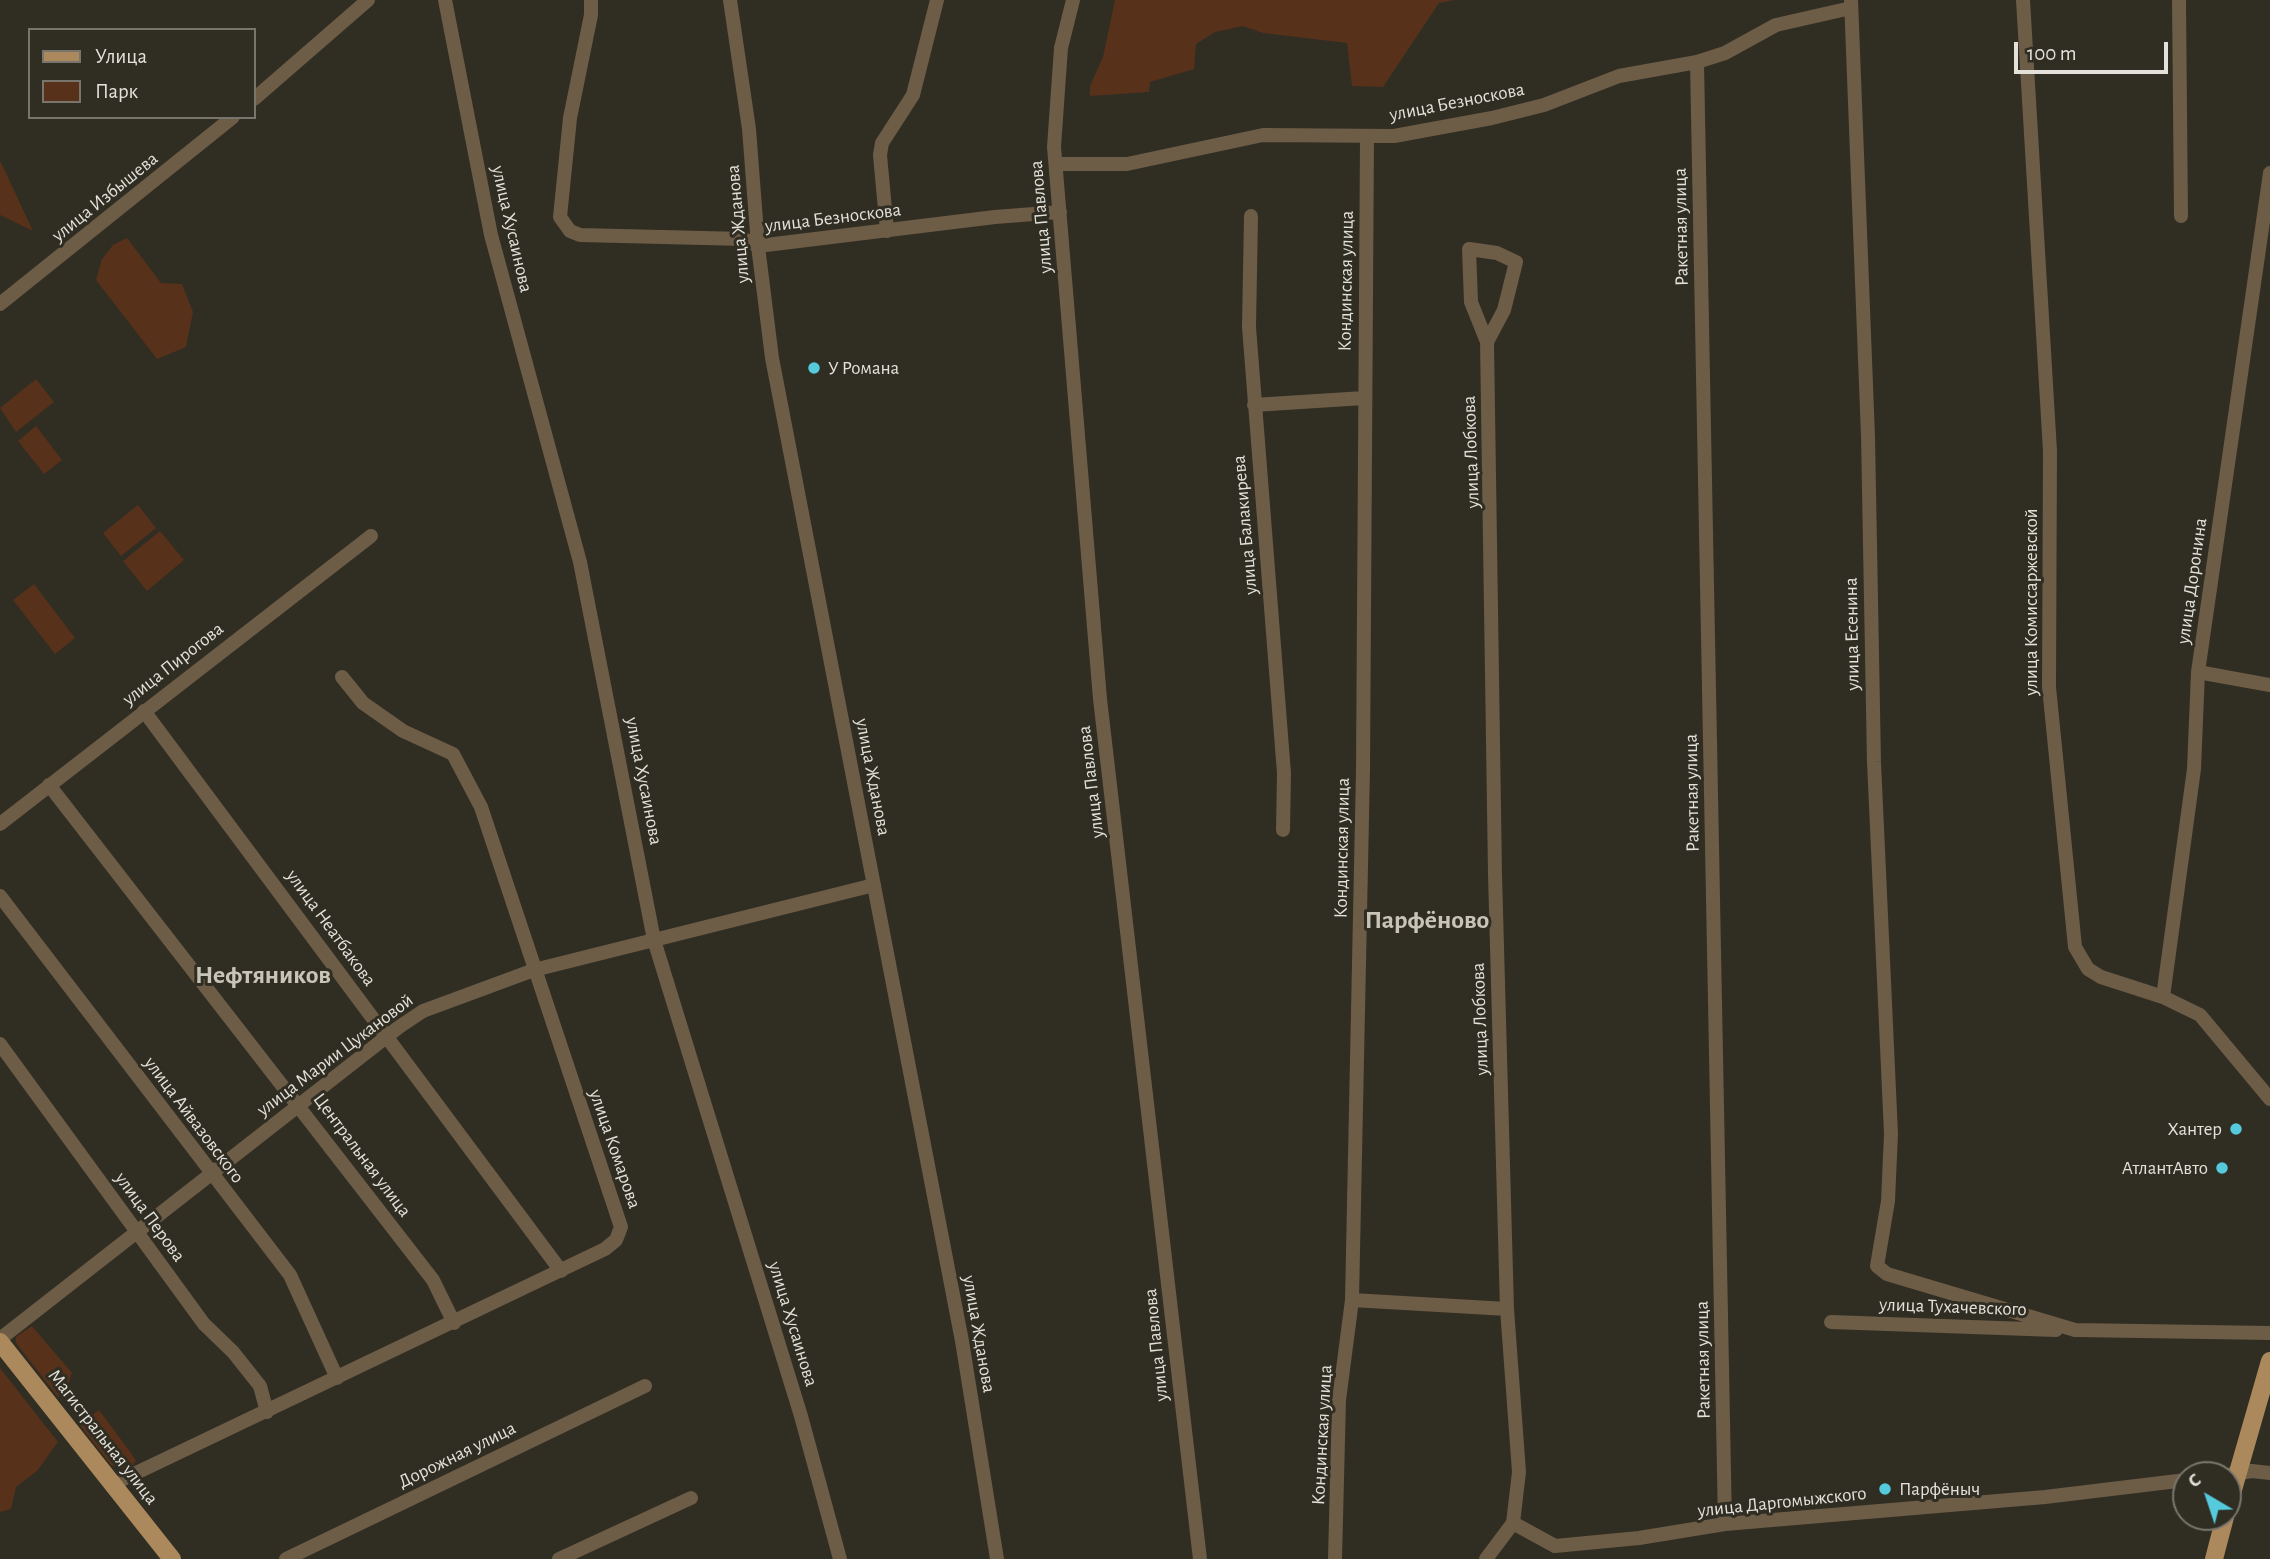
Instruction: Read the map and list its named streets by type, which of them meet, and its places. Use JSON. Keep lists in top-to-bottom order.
{
  "streets": {
    "main road": ["Магистральная улица"],
    "street": [
      "улица Безноскова",
      "улица Избышева",
      "улица Павлова",
      "улица Жданова",
      "Ракетная улица",
      "улица Хусаинова",
      "Кондинская улица",
      "улица Лобкова",
      "улица Балакирева",
      "улица Доронина",
      "улица Комиссаржевской",
      "улица Есенина",
      "улица Пирогова",
      "улица Неатбакова",
      "улица Марии Цукановой",
      "улица Айвазовского",
      "улица Комарова",
      "Центральная улица",
      "улица Перова",
      "улица Тухачевского",
      "Дорожная улица",
      "улица Даргомыжского"
    ]
  },
  "crossings": [
    ["улица Безноскова", "улица Павлова"],
    ["улица Безноскова", "улица Жданова"],
    ["улица Безноскова", "Ракетная улица"],
    ["улица Безноскова", "Кондинская улица"],
    ["улица Безноскова", "улица Есенина"],
    ["улица Жданова", "улица Марии Цукановой"],
    ["Ракетная улица", "улица Даргомыжского"],
    ["улица Хусаинова", "улица Марии Цукановой"],
    ["улица Лобкова", "улица Даргомыжского"],
    ["улица Доронина", "улица Комиссаржевской"],
    ["улица Есенина", "улица Тухачевского"],
    ["улица Пирогова", "улица Неатбакова"],
    ["улица Пирогова", "Центральная улица"],
    ["улица Неатбакова", "улица Марии Цукановой"],
    ["улица Неатбакова", "улица Комарова"],
    ["улица Марии Цукановой", "улица Айвазовского"],
    ["улица Марии Цукановой", "улица Комарова"],
    ["улица Марии Цукановой", "Центральная улица"],
    ["улица Марии Цукановой", "улица Перова"],
    ["улица Марии Цукановой", "Магистральная улица"],
    ["улица Айвазовского", "улица Комарова"],
    ["улица Комарова", "Центральная улица"],
    ["улица Комарова", "улица Перова"],
    ["улица Комарова", "Магистральная улица"]
  ],
  "districts": ["Парфёново", "Нефтяников"],
  "places": [
    "У Романа",
    "Хантер",
    "АтлантАвто",
    "Парфёныч"
  ],
  "legend": ["Улица", "Парк"],
  "scale_bar": "100 m",
  "north": "top left"
}
